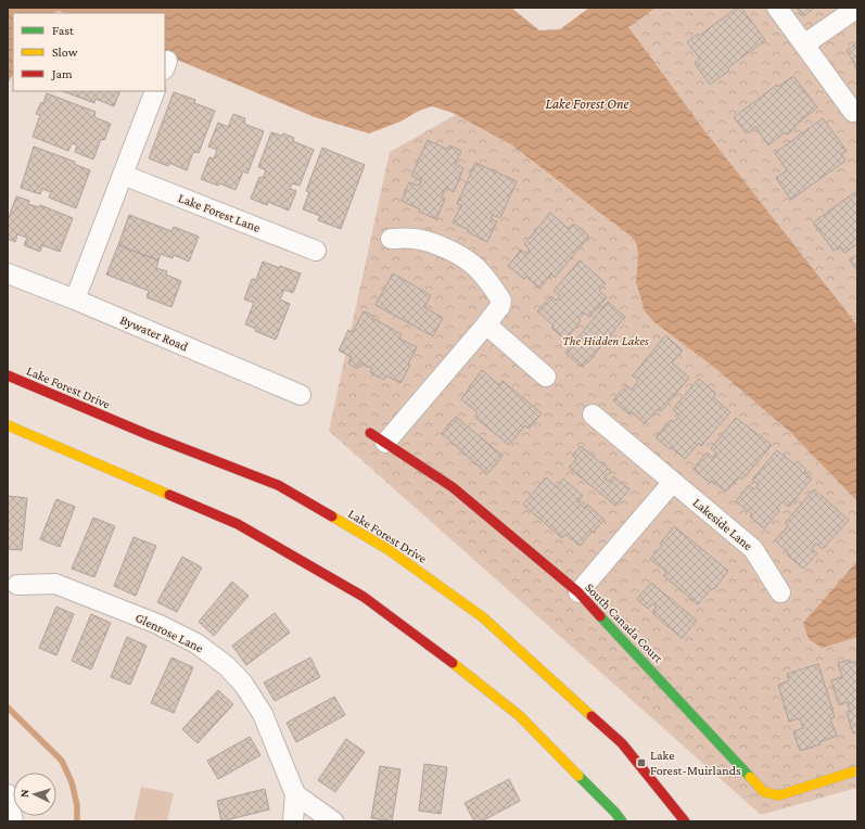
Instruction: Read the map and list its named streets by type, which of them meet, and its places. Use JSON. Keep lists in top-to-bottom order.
{
  "streets": {
    "main road": ["Lake Forest Drive", "South Canada Court"],
    "street": [
      "Lake Forest Lane",
      "Bywater Road",
      "Lakeside Lane",
      "Glenrose Lane"
    ]
  },
  "water": ["Lake Forest One"],
  "parks": ["The Hidden Lakes"],
  "places": {
    "transit": ["Lake Forest-Muirlands"]
  },
  "legend": ["Fast", "Slow", "Jam"],
  "north": "left"
}
